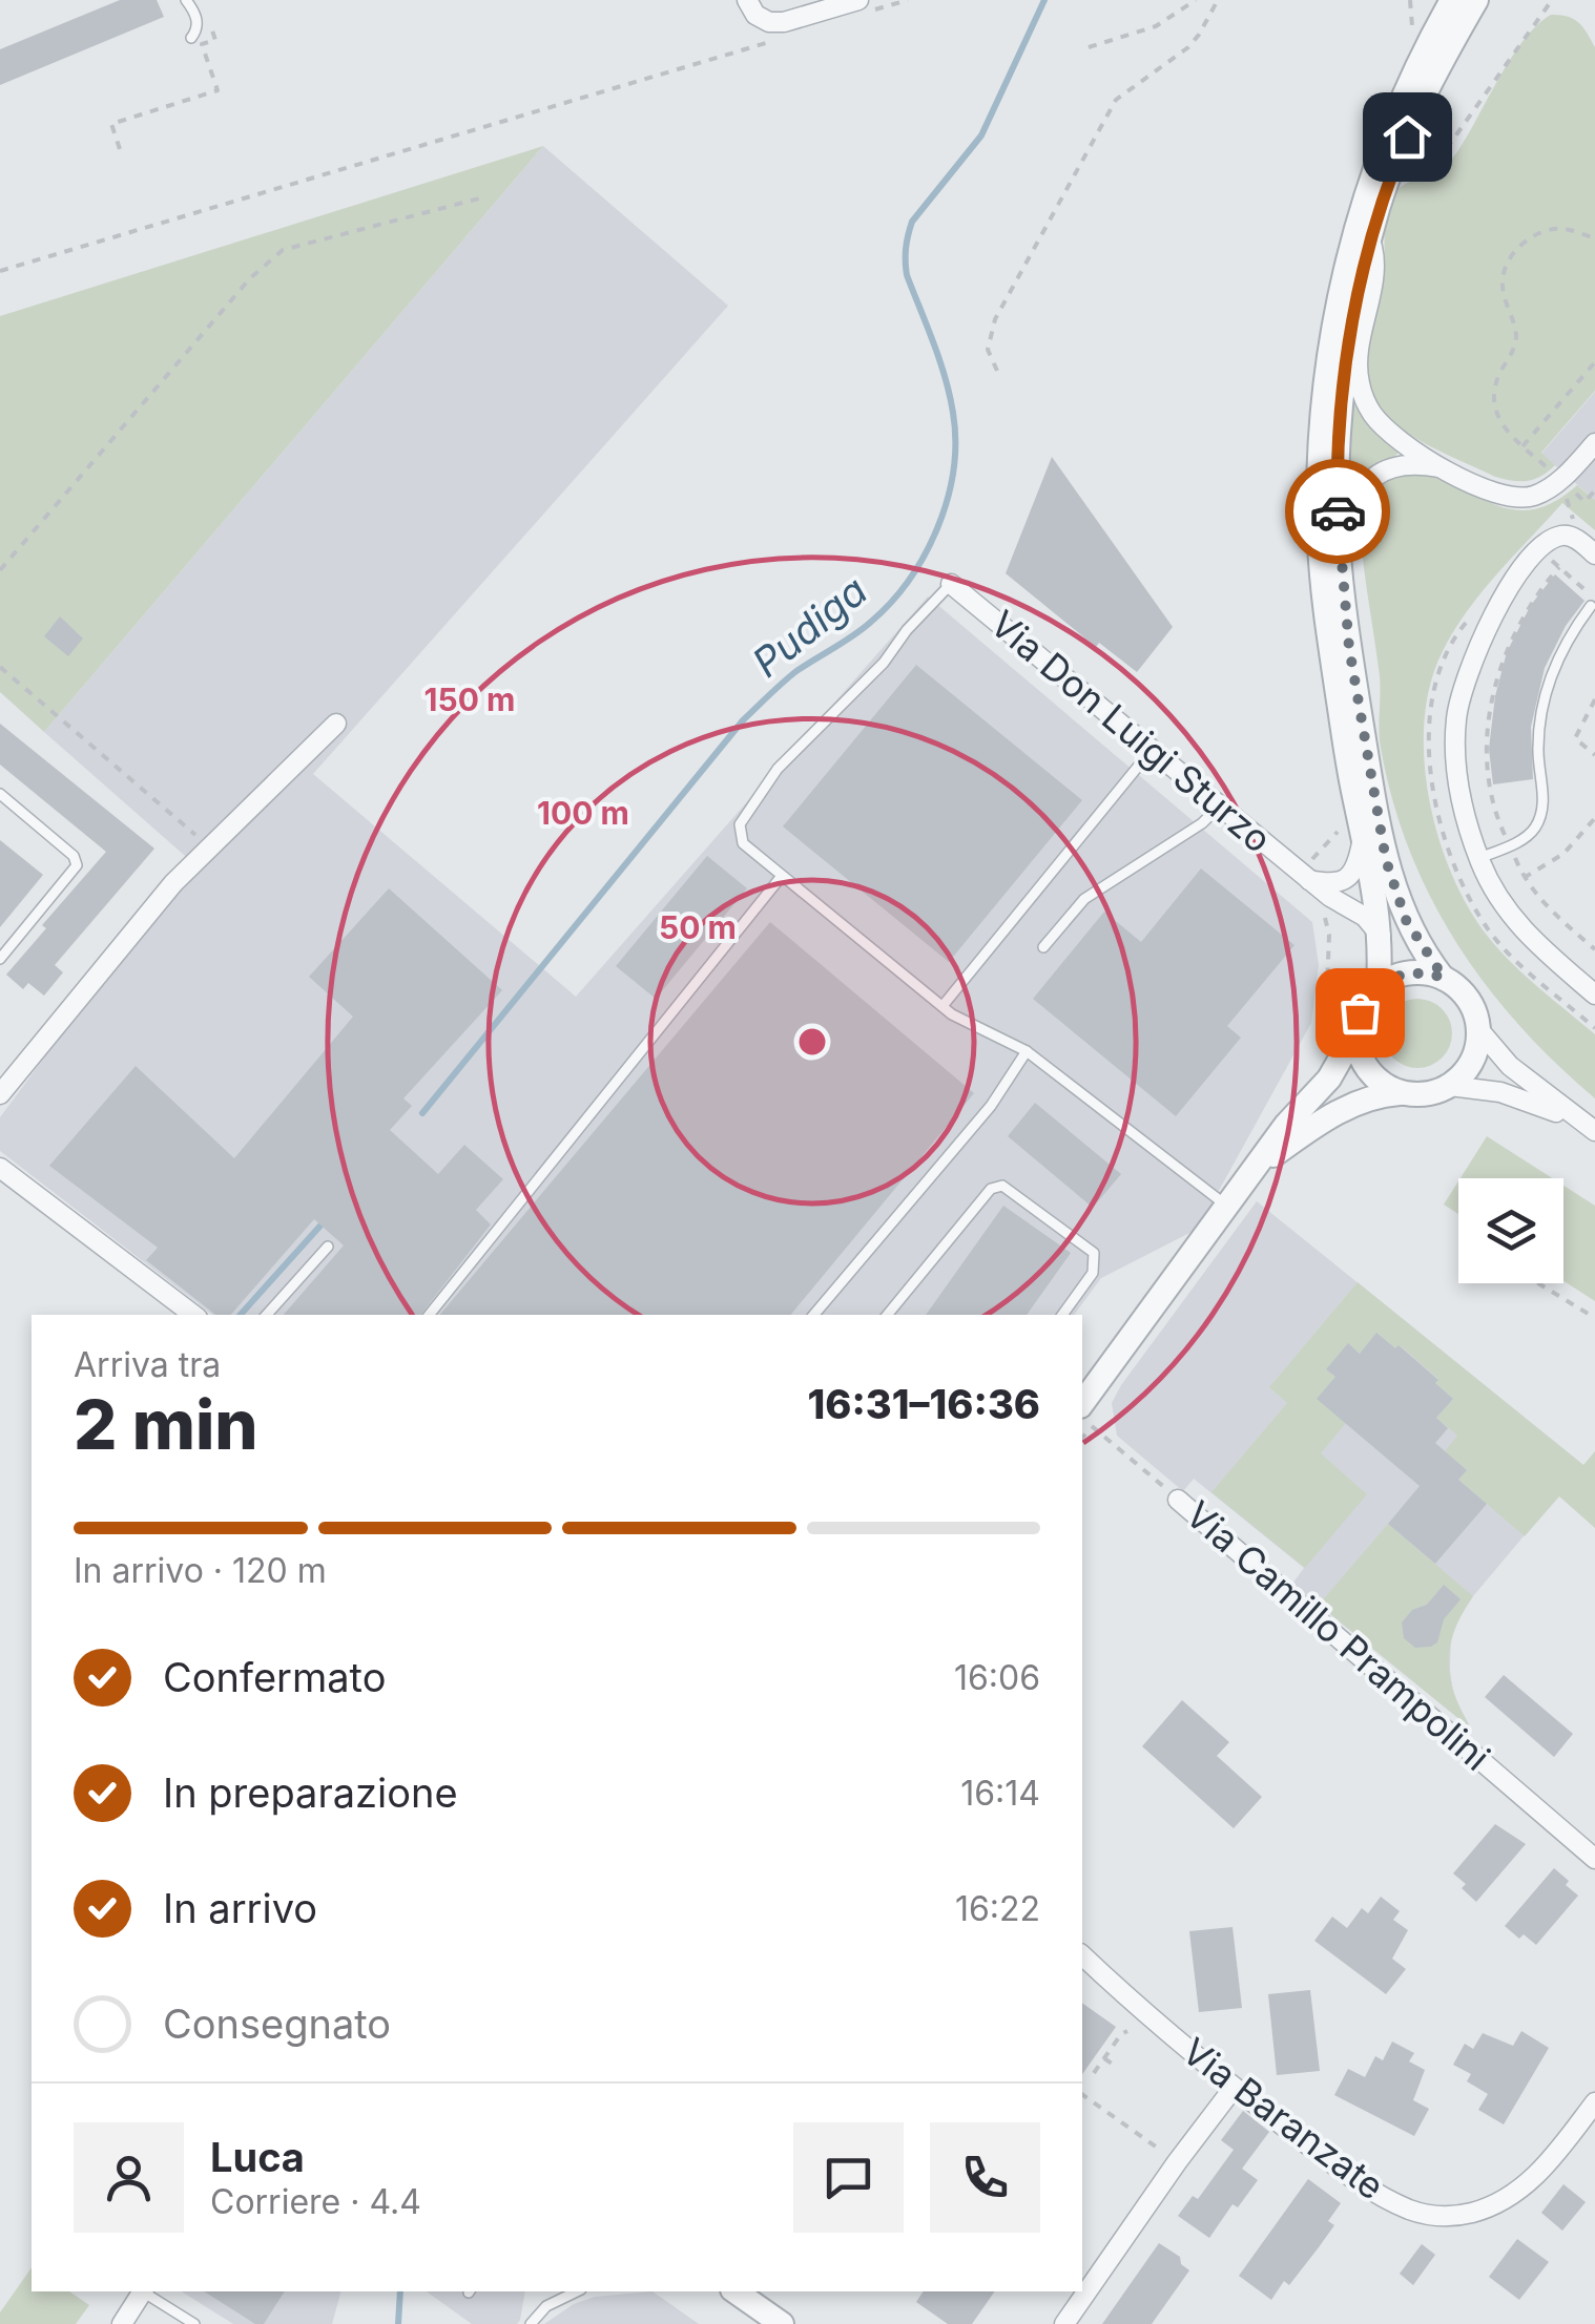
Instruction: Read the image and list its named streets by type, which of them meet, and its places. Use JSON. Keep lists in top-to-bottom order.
{
  "streets": {
    "street": ["Via Don Luigi Sturzo", "Via Camillo Prampolini", "Via Baranzate"]
  },
  "water": ["Pudiga"],
  "page": {
    "heading": ["2 min", "Arriva tra", "16:31–16:36"],
    "panel": ["Luca", "Corriere · 4.4"],
    "bar": "In arrivo · 120 m",
    "list": [
      ["Confermato", "16:06"],
      ["In preparazione", "16:14"],
      ["In arrivo", "16:22"],
      "Consegnato"
    ]
  },
  "rings": ["150 m", "100 m", "50 m"]
}
